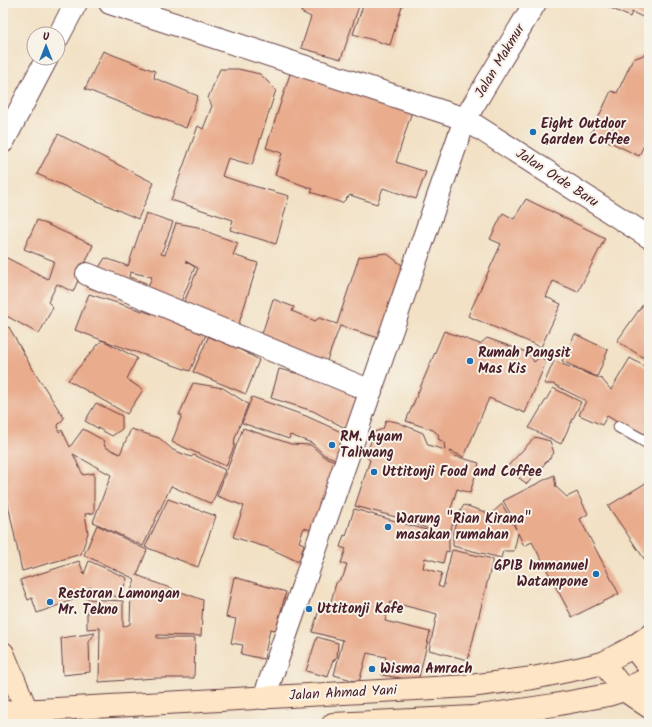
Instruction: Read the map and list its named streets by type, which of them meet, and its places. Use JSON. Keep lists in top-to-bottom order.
{
  "streets": {
    "main road": ["Jalan Ahmad Yani"],
    "street": ["Jalan Makmur", "Jalan Orde Baru"]
  },
  "crossings": [
    ["Jalan Makmur", "Jalan Orde Baru"],
    ["Jalan Makmur", "Jalan Ahmad Yani"]
  ],
  "places": [
    "Eight Outdoor Garden Coffee",
    "Rumah Pangsit Mas Kis",
    "RM. Ayam Taliwang",
    "Uttitonji Food and Coffee",
    "Warung \"Rian Kirana\" masakan rumahan",
    "GPIB Immanuel Watampone",
    "Restoran Lamongan Mr. Tekno",
    "Uttitonji Kafe",
    "Wisma Amrach"
  ],
  "north": "top"
}
